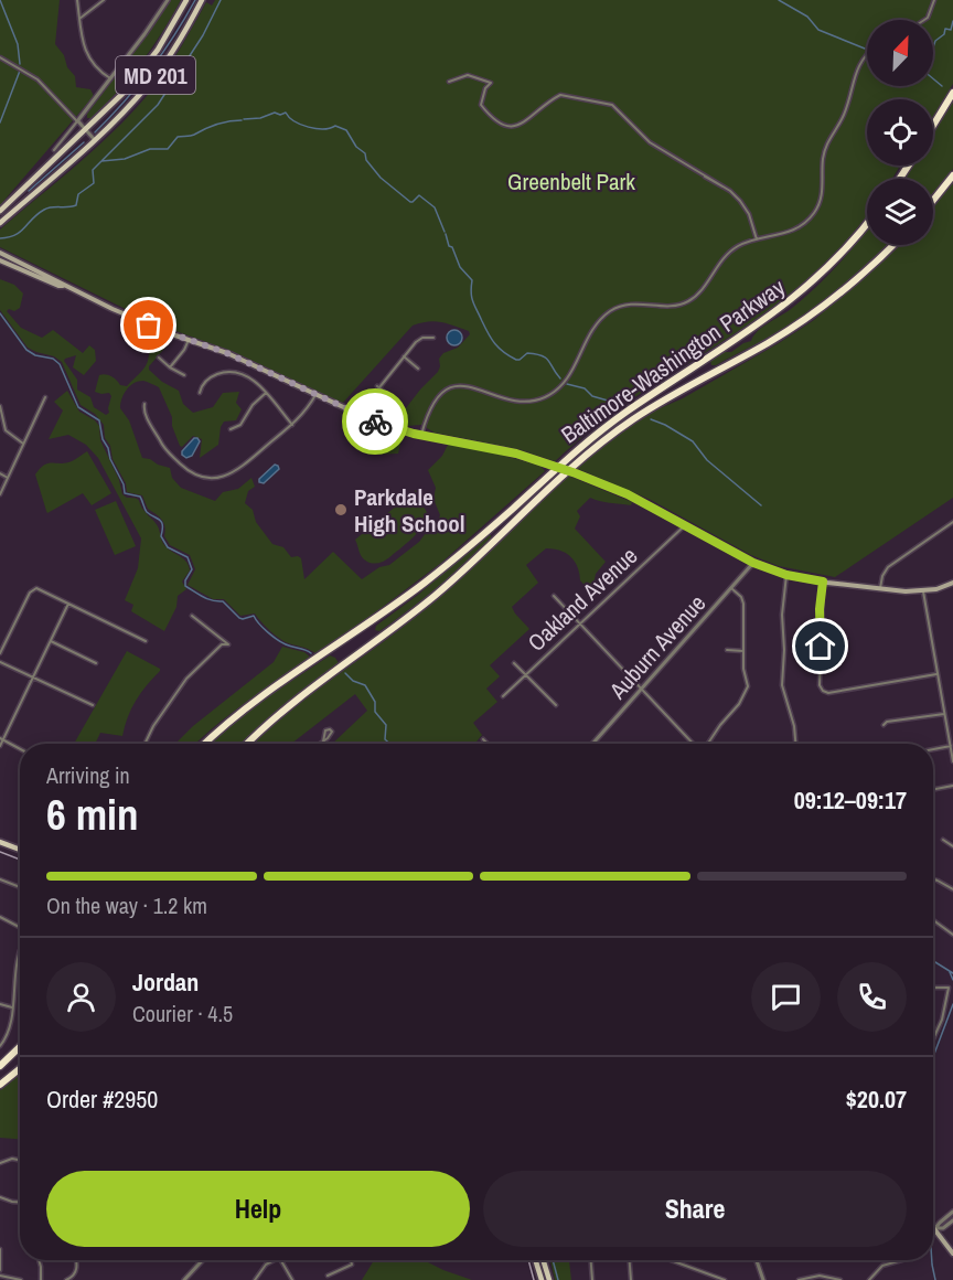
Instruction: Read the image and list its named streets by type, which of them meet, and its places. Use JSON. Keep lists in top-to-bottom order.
{
  "streets": {
    "highway": ["Baltimore-Washington Parkway"],
    "main road": ["MD 201"],
    "street": ["Oakland Avenue", "Auburn Avenue"]
  },
  "parks": ["Greenbelt Park"],
  "places": ["Parkdale High School"],
  "north": "top right",
  "page": {
    "heading": ["6 min", "Arriving in", "09:12–09:17"],
    "panel": [
      "Jordan",
      "Courier · 4.5",
      "Order #2950",
      "$20.07"
    ],
    "bar": "On the way · 1.2 km",
    "buttons": ["Help", "Share"]
  }
}
